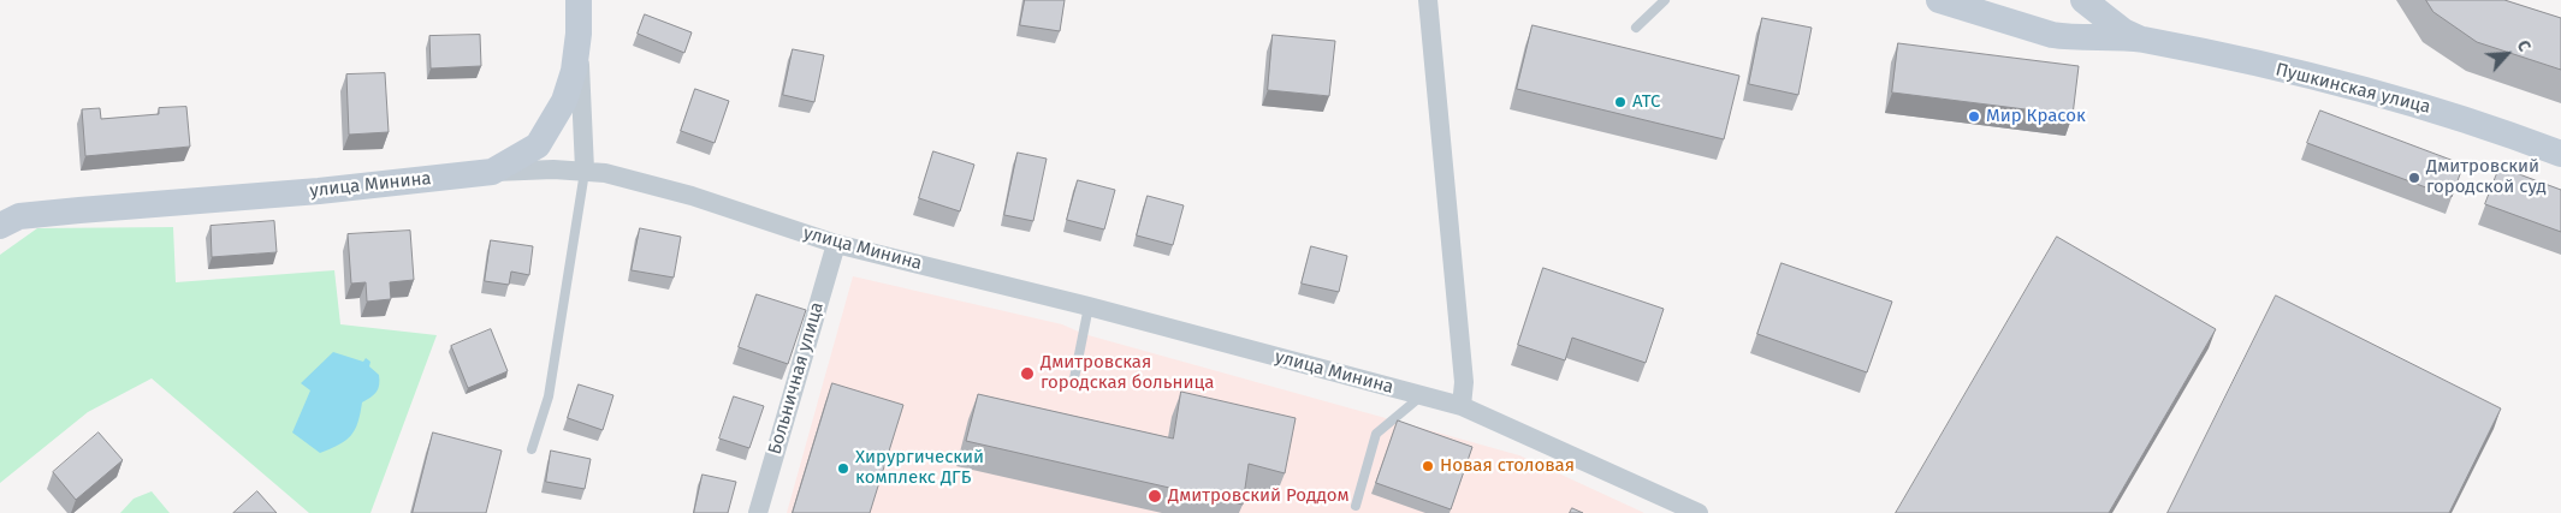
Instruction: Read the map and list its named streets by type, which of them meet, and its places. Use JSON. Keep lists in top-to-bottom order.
{
  "streets": {
    "main road": ["Пушкинская улица", "улица Минина"],
    "street": ["Больничная улица"]
  },
  "crossings": [
    ["улица Минина", "Больничная улица"]
  ],
  "places": [
    "АТС",
    "Мир Красок",
    "Дмитровский городской суд",
    "Дмитровская городская больница",
    "Новая столовая",
    "Хирургический комплекс ДГБ",
    "Дмитровский Роддом"
  ],
  "north": "top right"
}
